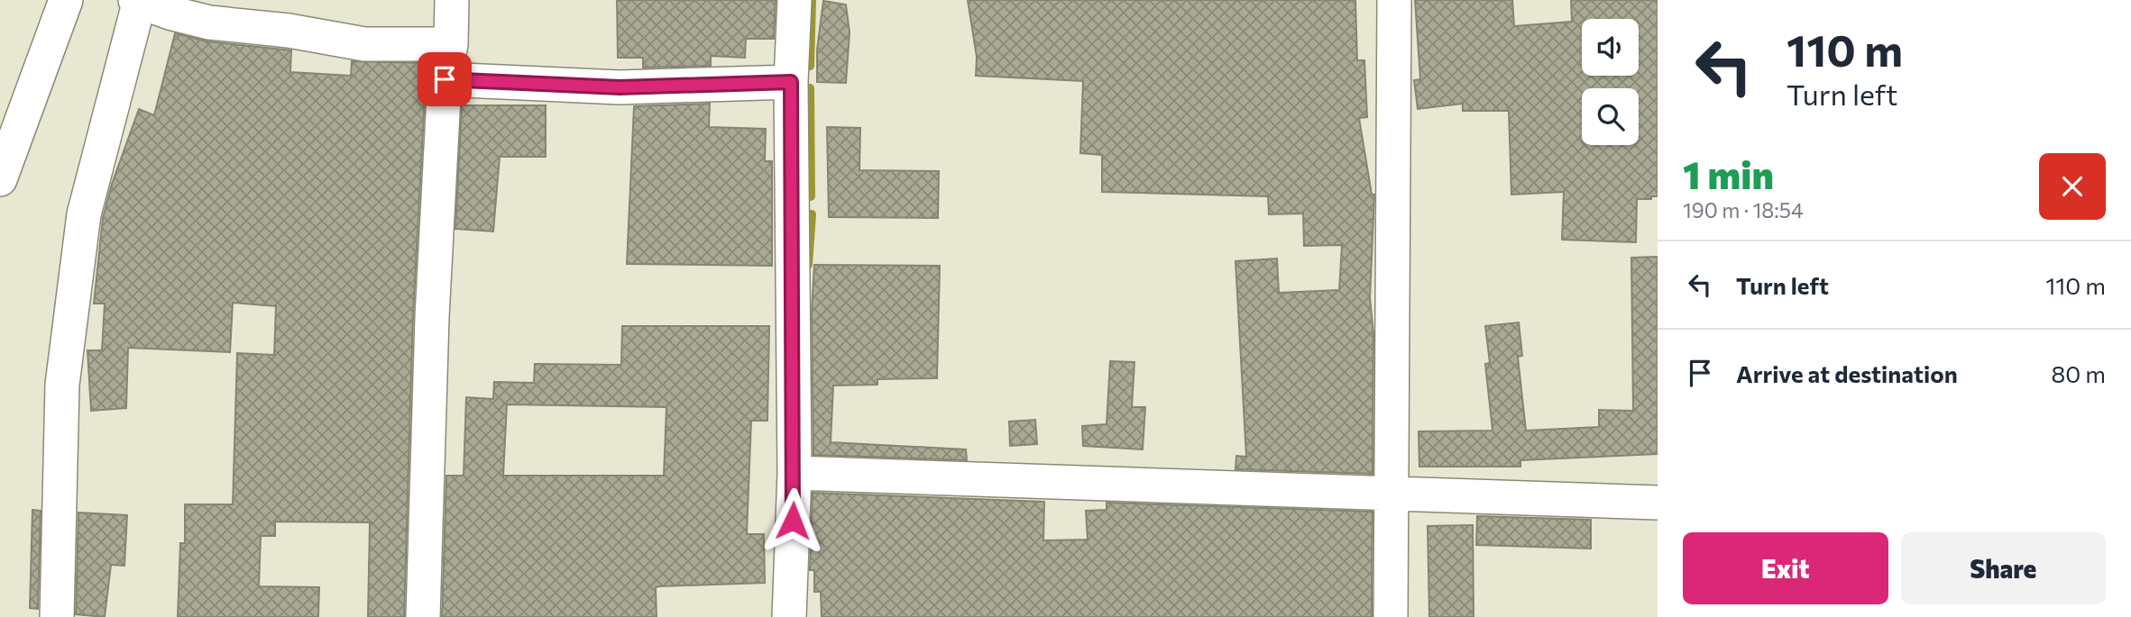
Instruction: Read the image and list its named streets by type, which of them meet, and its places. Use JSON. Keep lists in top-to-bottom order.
{
  "page": {
    "turn": ["110 m", "Turn left"],
    "heading": ["1 min", "190 m · 18:54"],
    "list": [
      {
        "name": "Turn left",
        "value": "110 m"
      },
      {
        "name": "Arrive at destination",
        "value": "80 m"
      }
    ],
    "buttons": ["Exit", "Share"]
  }
}
